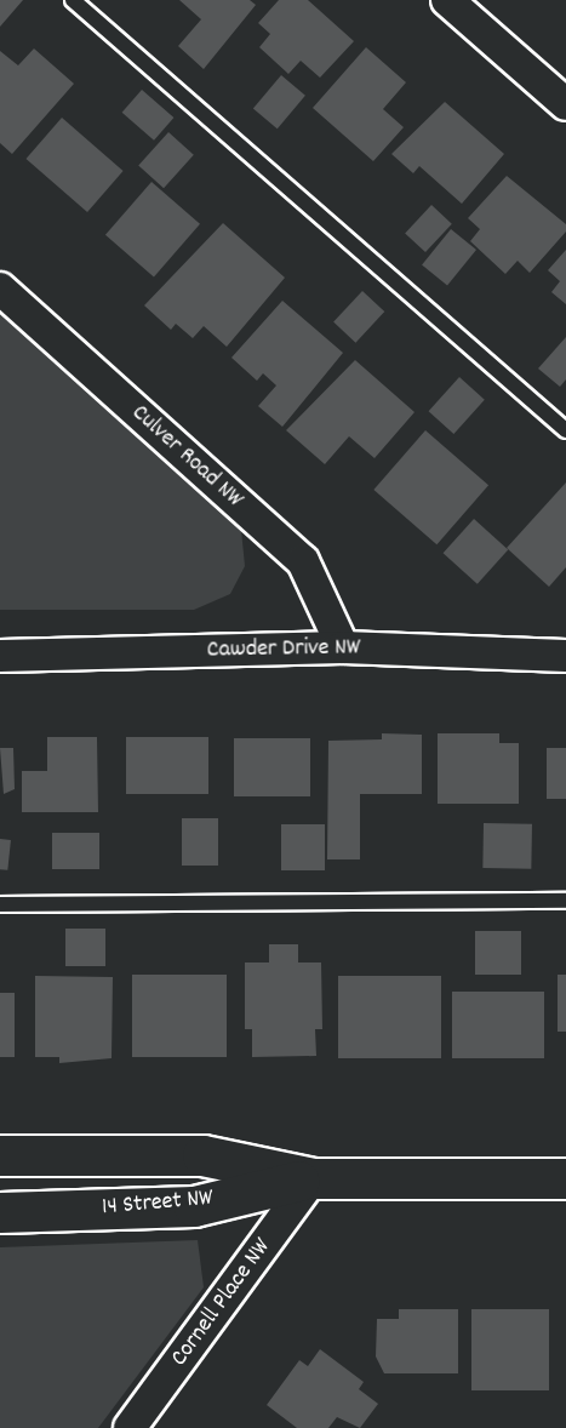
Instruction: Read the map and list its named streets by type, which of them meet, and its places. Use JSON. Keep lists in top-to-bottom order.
{
  "streets": {
    "main road": ["14 Street NW"],
    "street": ["Culver Road NW", "Cawder Drive NW", "Cornell Place NW"]
  },
  "crossings": [
    ["Culver Road NW", "Cawder Drive NW"],
    ["14 Street NW", "Cornell Place NW"]
  ]
}
